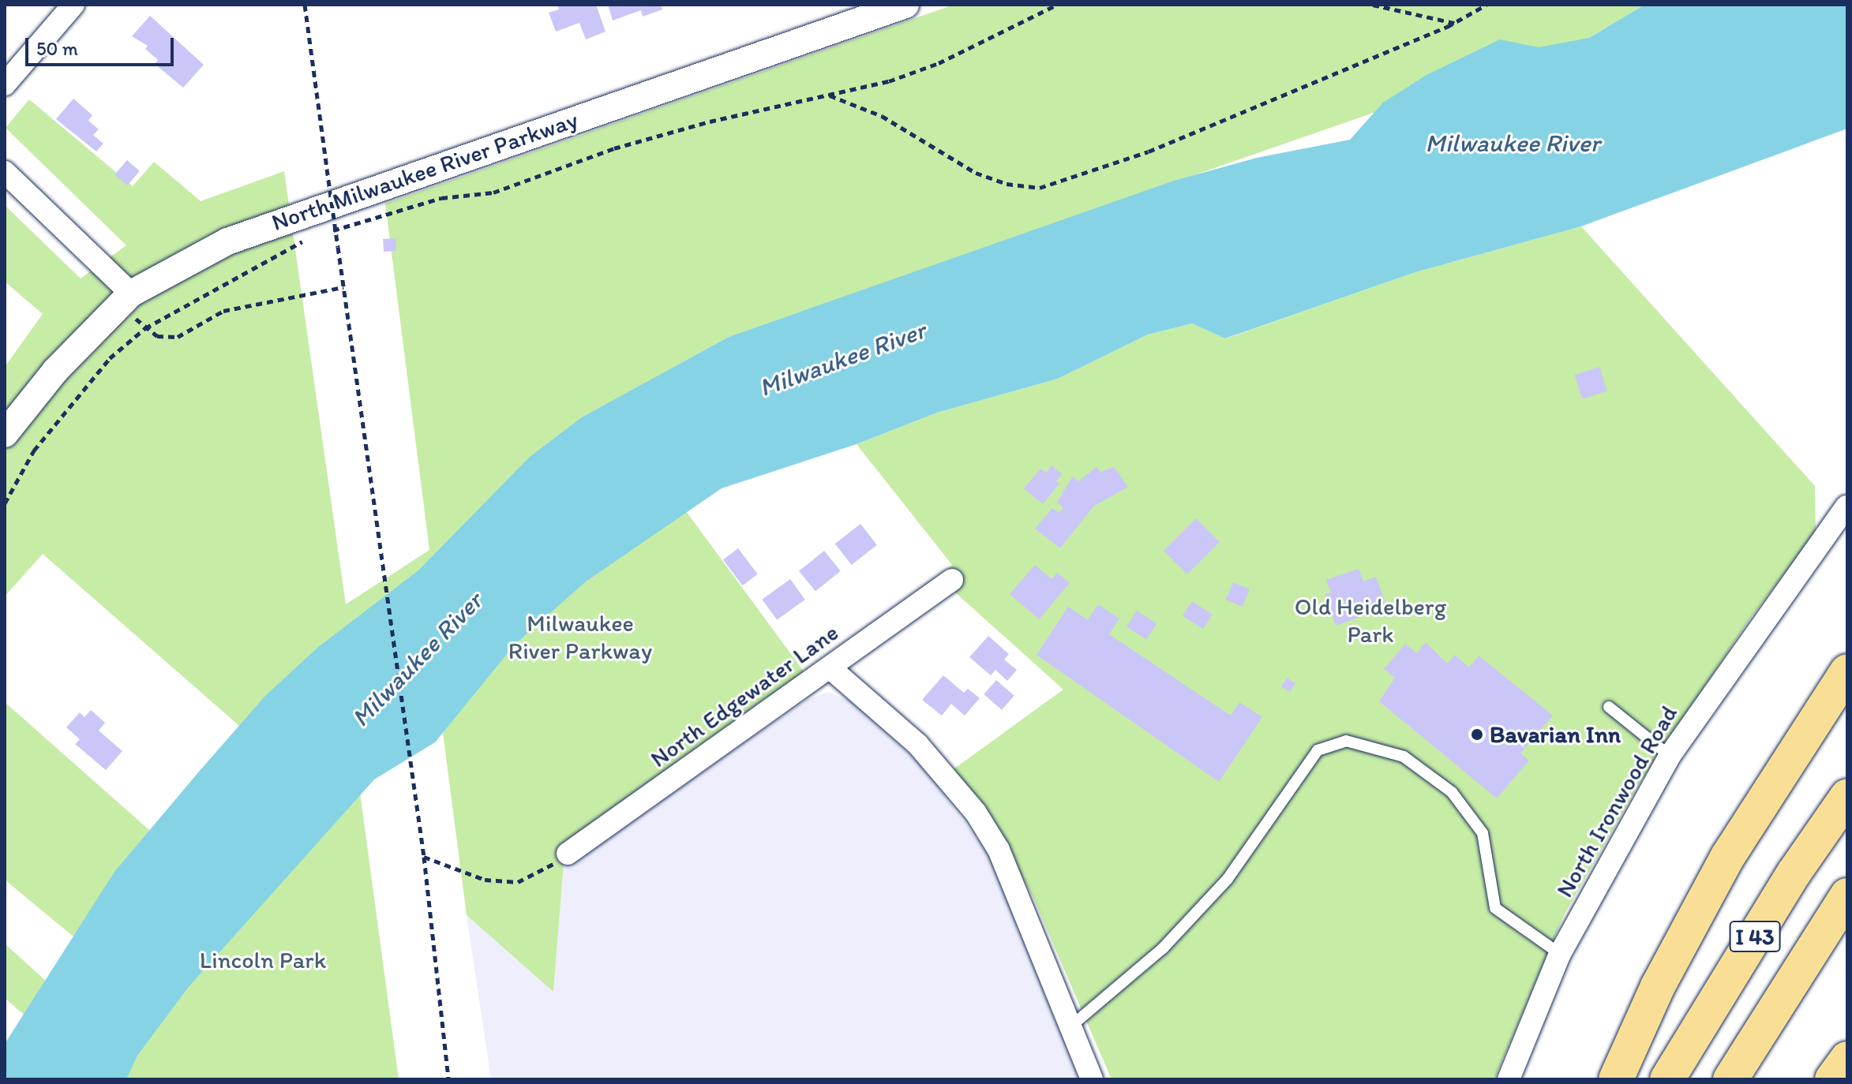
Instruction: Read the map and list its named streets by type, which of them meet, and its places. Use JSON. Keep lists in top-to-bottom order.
{
  "streets": {
    "highway": ["I 43"],
    "street": ["North Milwaukee River Parkway", "North Edgewater Lane", "North Ironwood Road"]
  },
  "water": ["Milwaukee River"],
  "parks": ["Old Heidelberg Park", "Milwaukee River Parkway", "Lincoln Park"],
  "places": ["Bavarian Inn"],
  "scale_bar": "50 m"
}
